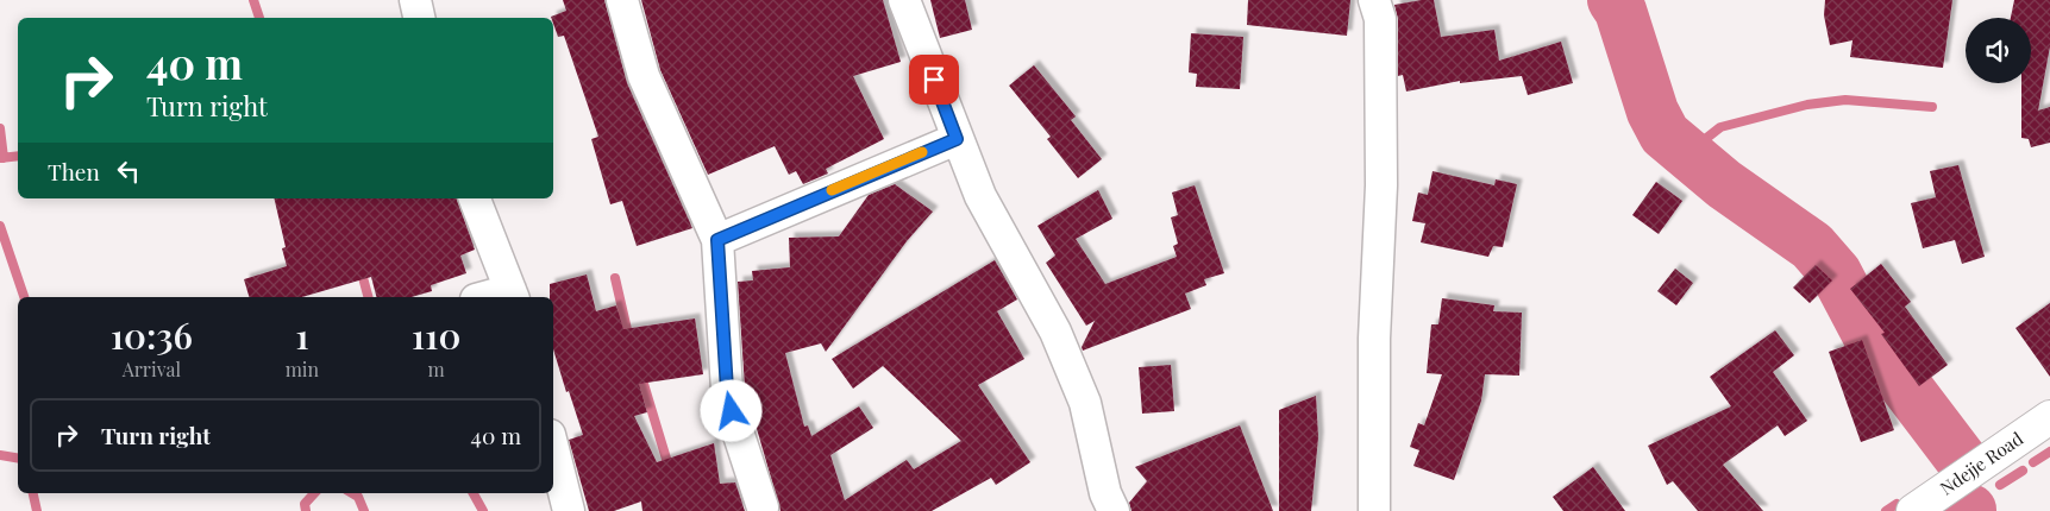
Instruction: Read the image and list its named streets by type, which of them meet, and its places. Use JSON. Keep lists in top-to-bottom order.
{
  "streets": {
    "street": ["Ndejje Road"]
  },
  "page": {
    "turn": ["40 m", "Turn right"],
    "then": "Then",
    "eta": [
      "10:36",
      "Arrival",
      "1",
      "min",
      "110",
      "m"
    ],
    "list": [
      {
        "name": "Turn right",
        "value": "40 m"
      }
    ]
  }
}
